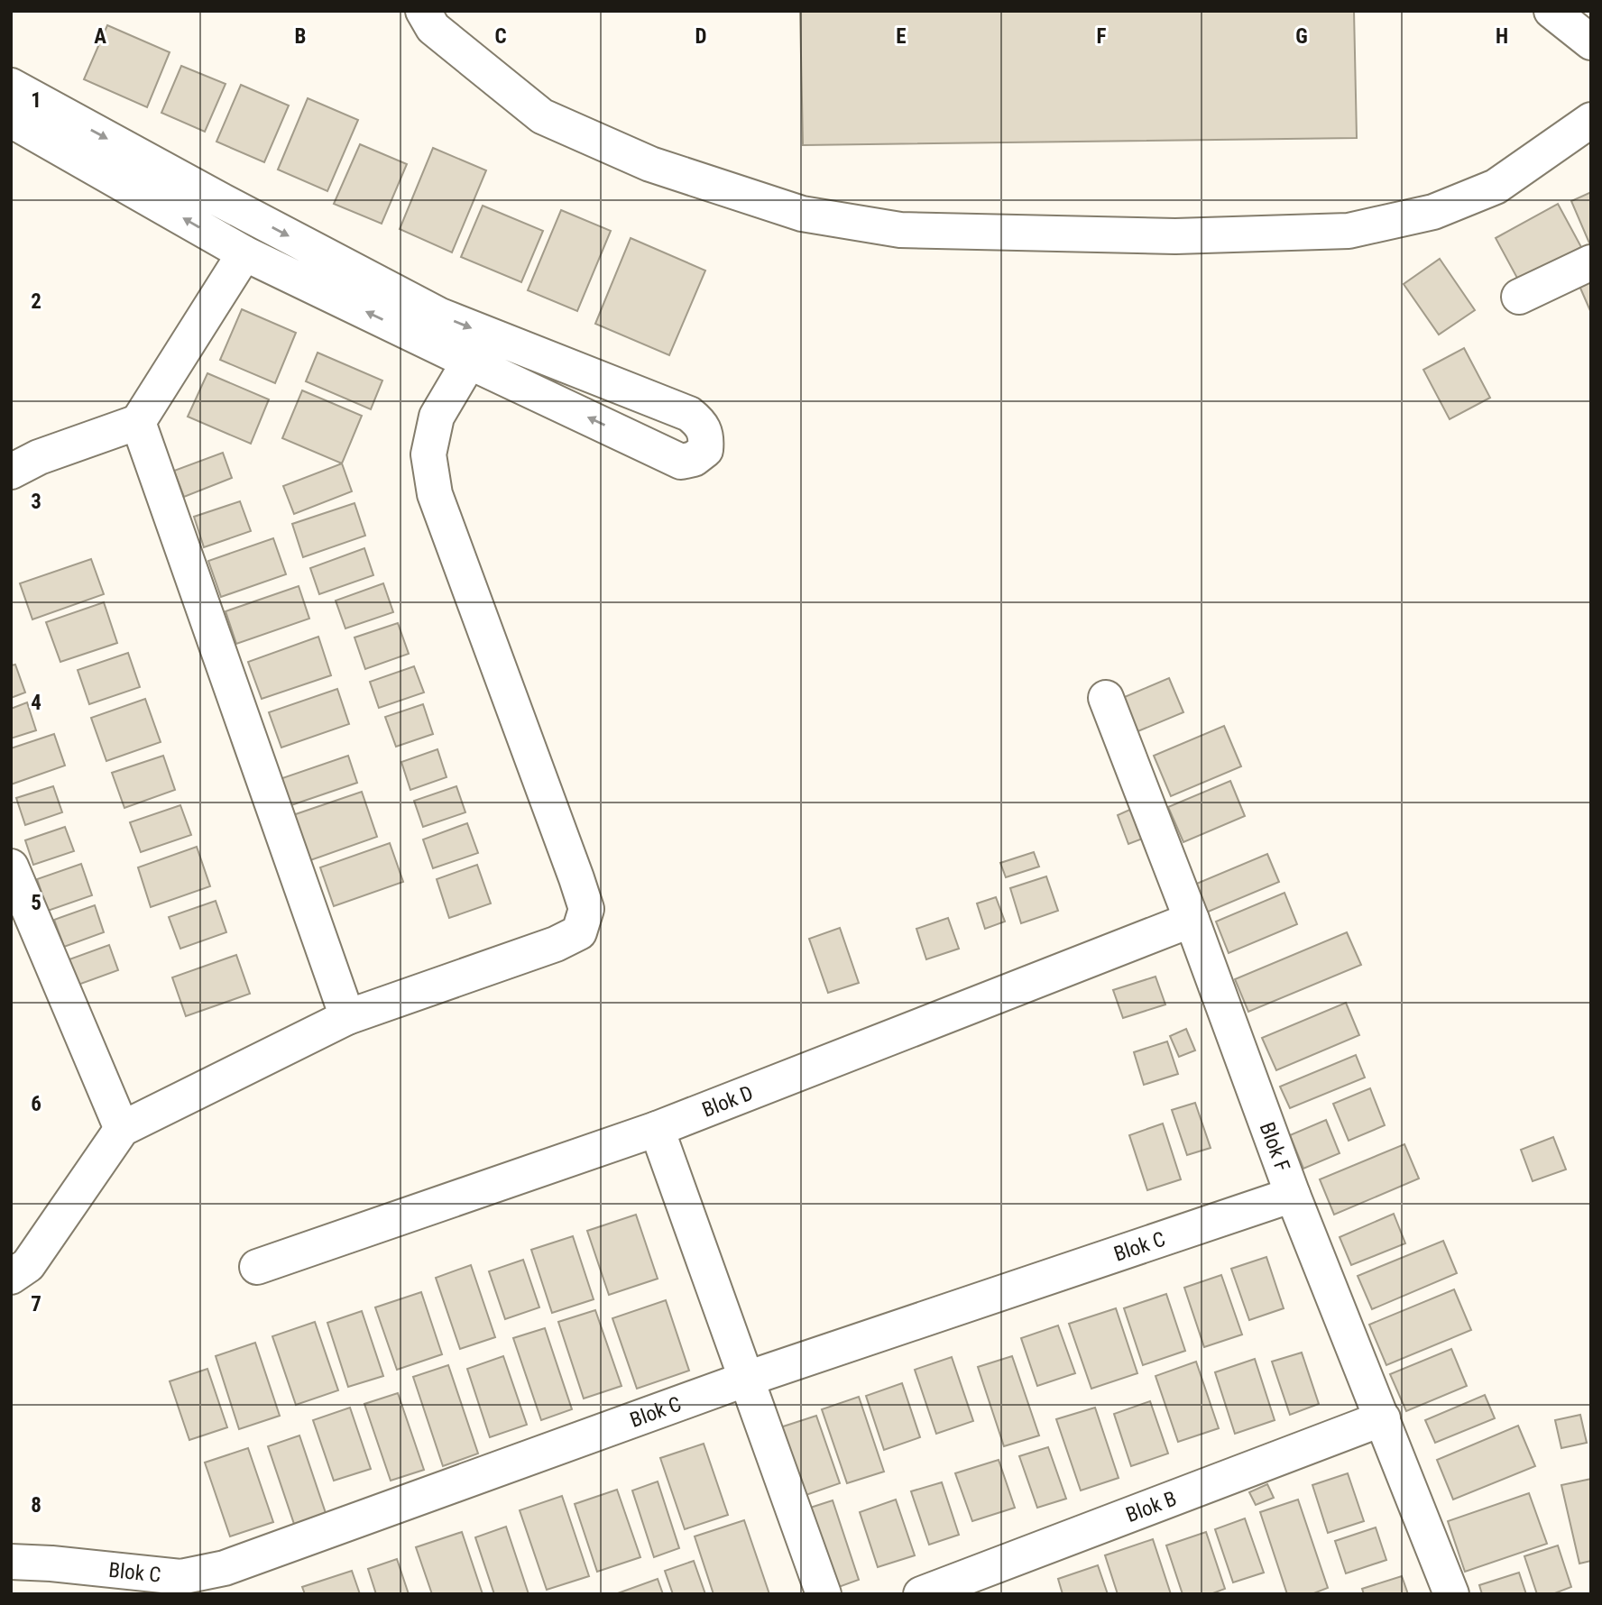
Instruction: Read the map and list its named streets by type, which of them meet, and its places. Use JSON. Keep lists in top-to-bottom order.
{
  "streets": {
    "street": [
      "Blok D",
      "Blok F",
      "Blok C",
      "Blok B"
    ]
  },
  "crossings": [
    ["Blok D", "Blok F"],
    ["Blok F", "Blok C"],
    ["Blok F", "Blok B"]
  ],
  "grid": {
    "columns": [
      "A",
      "B",
      "C",
      "D",
      "E",
      "F",
      "G",
      "H"
    ],
    "rows": [
      "1",
      "2",
      "3",
      "4",
      "5",
      "6",
      "7",
      "8"
    ]
  }
}
